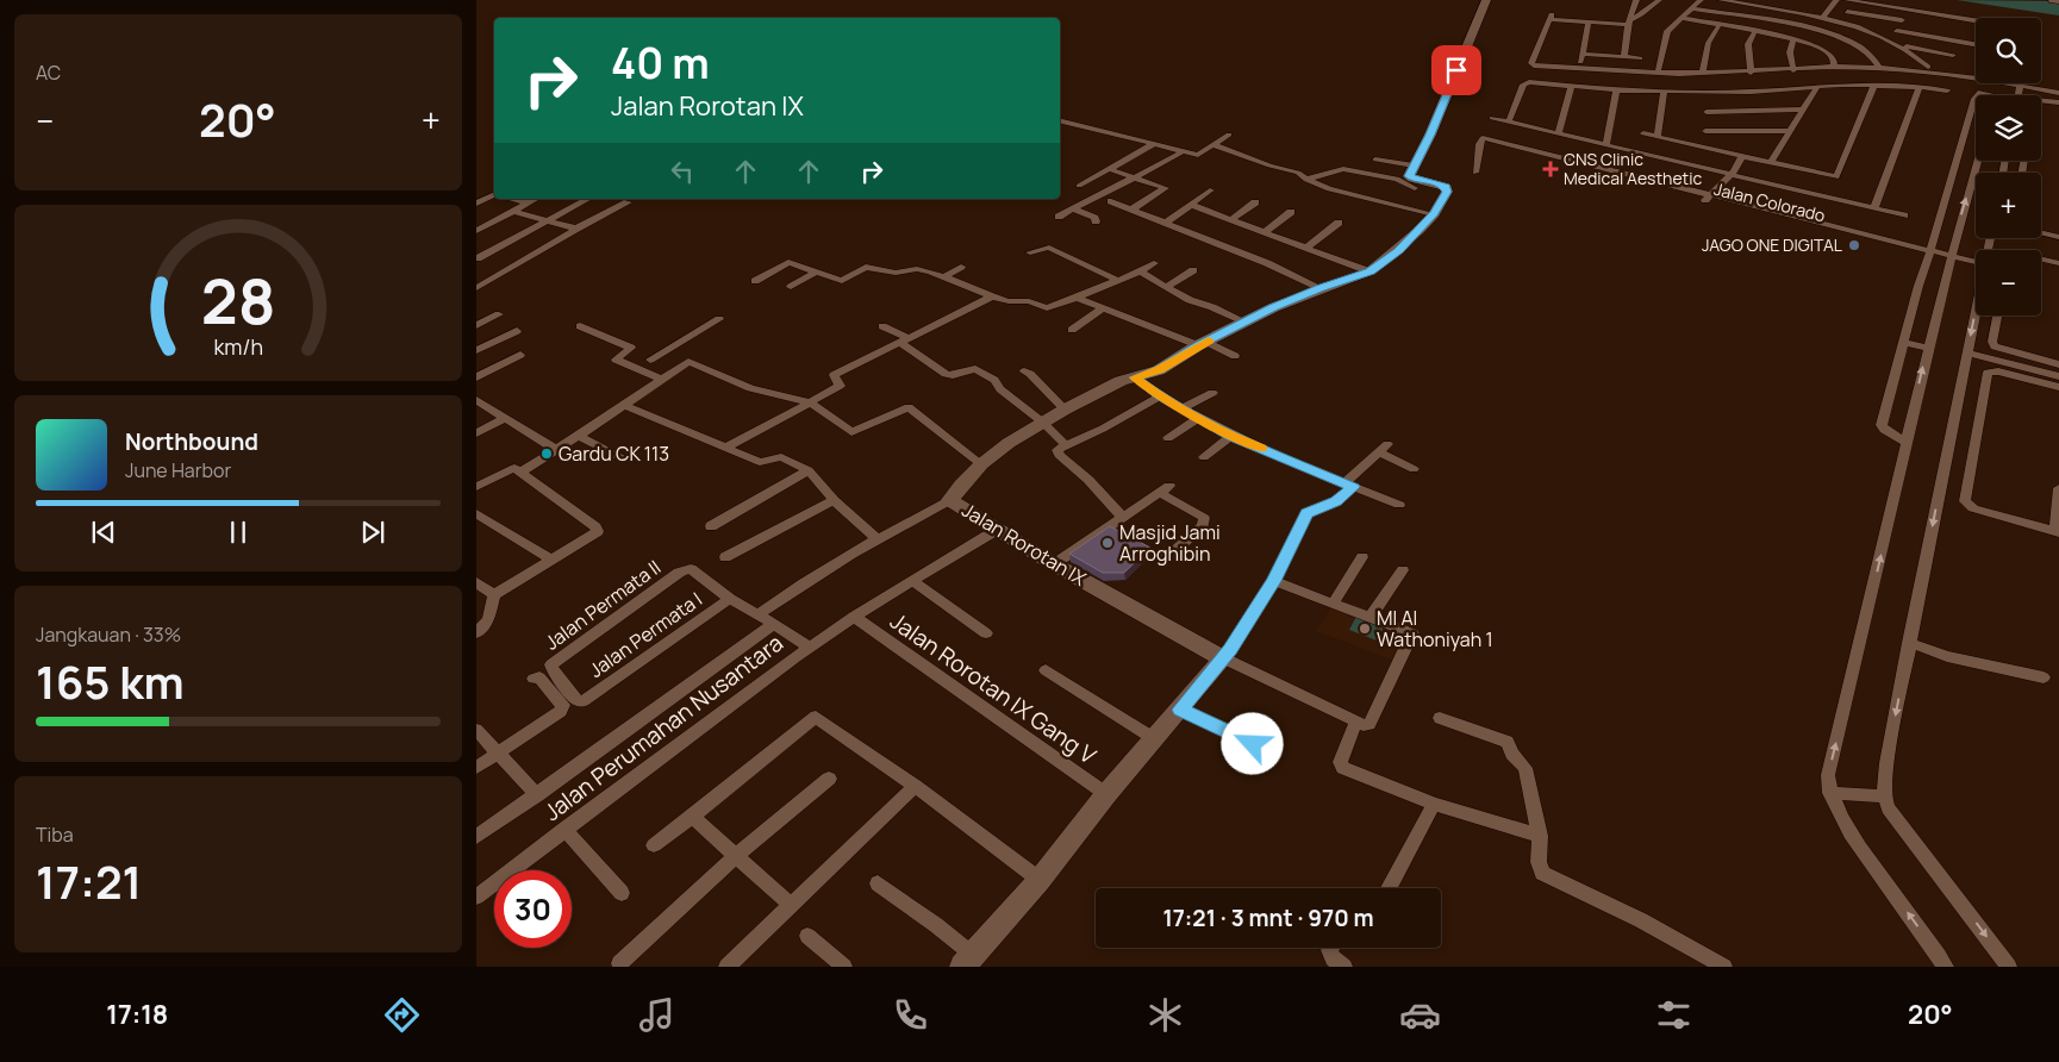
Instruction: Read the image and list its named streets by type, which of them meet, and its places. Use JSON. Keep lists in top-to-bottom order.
{
  "streets": {
    "street": [
      "Jalan Colorado",
      "Jalan Rorotan IX",
      "Jalan Permata II",
      "Jalan Permata I",
      "Jalan Rorotan IX Gang V",
      "Jalan Perumahan Nusantara"
    ]
  },
  "crossings": [
    ["Jalan Rorotan IX", "Jalan Perumahan Nusantara"],
    ["Jalan Permata II", "Jalan Permata I"],
    ["Jalan Rorotan IX Gang V", "Jalan Perumahan Nusantara"]
  ],
  "places": {
    "health": ["CNS Clinic Medical Aesthetic"],
    "other": [
      "JAGO ONE DIGITAL",
      "Gardu CK 113",
      "Masjid Jami Arroghibin",
      "MI Al Wathoniyah 1"
    ]
  },
  "page": {
    "tile": [
      "AC",
      ["Jangkauan · 33%", "165 km"],
      ["Tiba", "17:21"]
    ],
    "map_buttons": ["+", "−"],
    "turn": ["40 m", "Jalan Rorotan IX"],
    "heat": ["−", "20°", "+"],
    "song": ["Northbound", "June Harbor"],
    "limit": "30",
    "trip": "17:21 · 3 mnt · 970 m",
    "tabs": ["17:18", "20°"],
    "gauge": ["28", "km/h"]
  }
}
